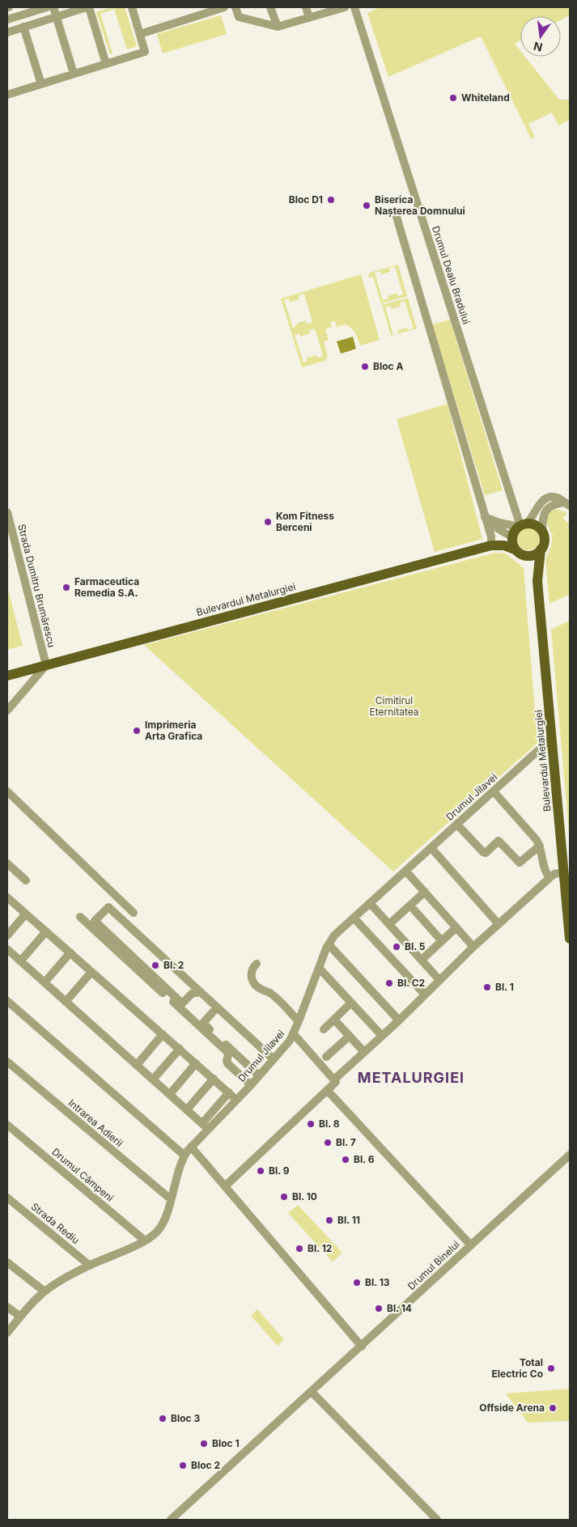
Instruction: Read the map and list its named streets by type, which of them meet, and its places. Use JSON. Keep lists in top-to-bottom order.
{
  "streets": {
    "main road": ["Bulevardul Metalurgiei"],
    "street": [
      "Drumul Dealu Bradului",
      "Strada Dumitru Brumărescu",
      "Drumul Jilavei",
      "Intrarea Adierii",
      "Drumul Câmpeni",
      "Strada Rediu",
      "Drumul Binelui"
    ]
  },
  "crossings": [
    ["Drumul Dealu Bradului", "Bulevardul Metalurgiei"],
    ["Strada Dumitru Brumărescu", "Bulevardul Metalurgiei"],
    ["Bulevardul Metalurgiei", "Drumul Jilavei"],
    ["Drumul Jilavei", "Intrarea Adierii"],
    ["Drumul Jilavei", "Drumul Câmpeni"],
    ["Drumul Jilavei", "Strada Rediu"]
  ],
  "districts": ["METALURGIEI"],
  "parks": ["Cimitirul Eternitatea"],
  "places": [
    "Whiteland",
    "Bloc D1",
    "Biserica Nașterea Domnului",
    "Bloc A",
    "Kom Fitness Berceni",
    "Farmaceutica Remedia S.A.",
    "Imprimeria Arta Grafica",
    "Bl. 5",
    "Bl. 2",
    "Bl. C2",
    "Bl. 1",
    "Bl. 8",
    "Bl. 7",
    "Bl. 6",
    "Bl. 9",
    "Bl. 10",
    "Bl. 11",
    "Bl. 12",
    "Bl. 13",
    "Bl. 14",
    "Total Electric Co",
    "Offside Arena",
    "Bloc 3",
    "Bloc 1",
    "Bloc 2"
  ],
  "north": "bottom"
}
